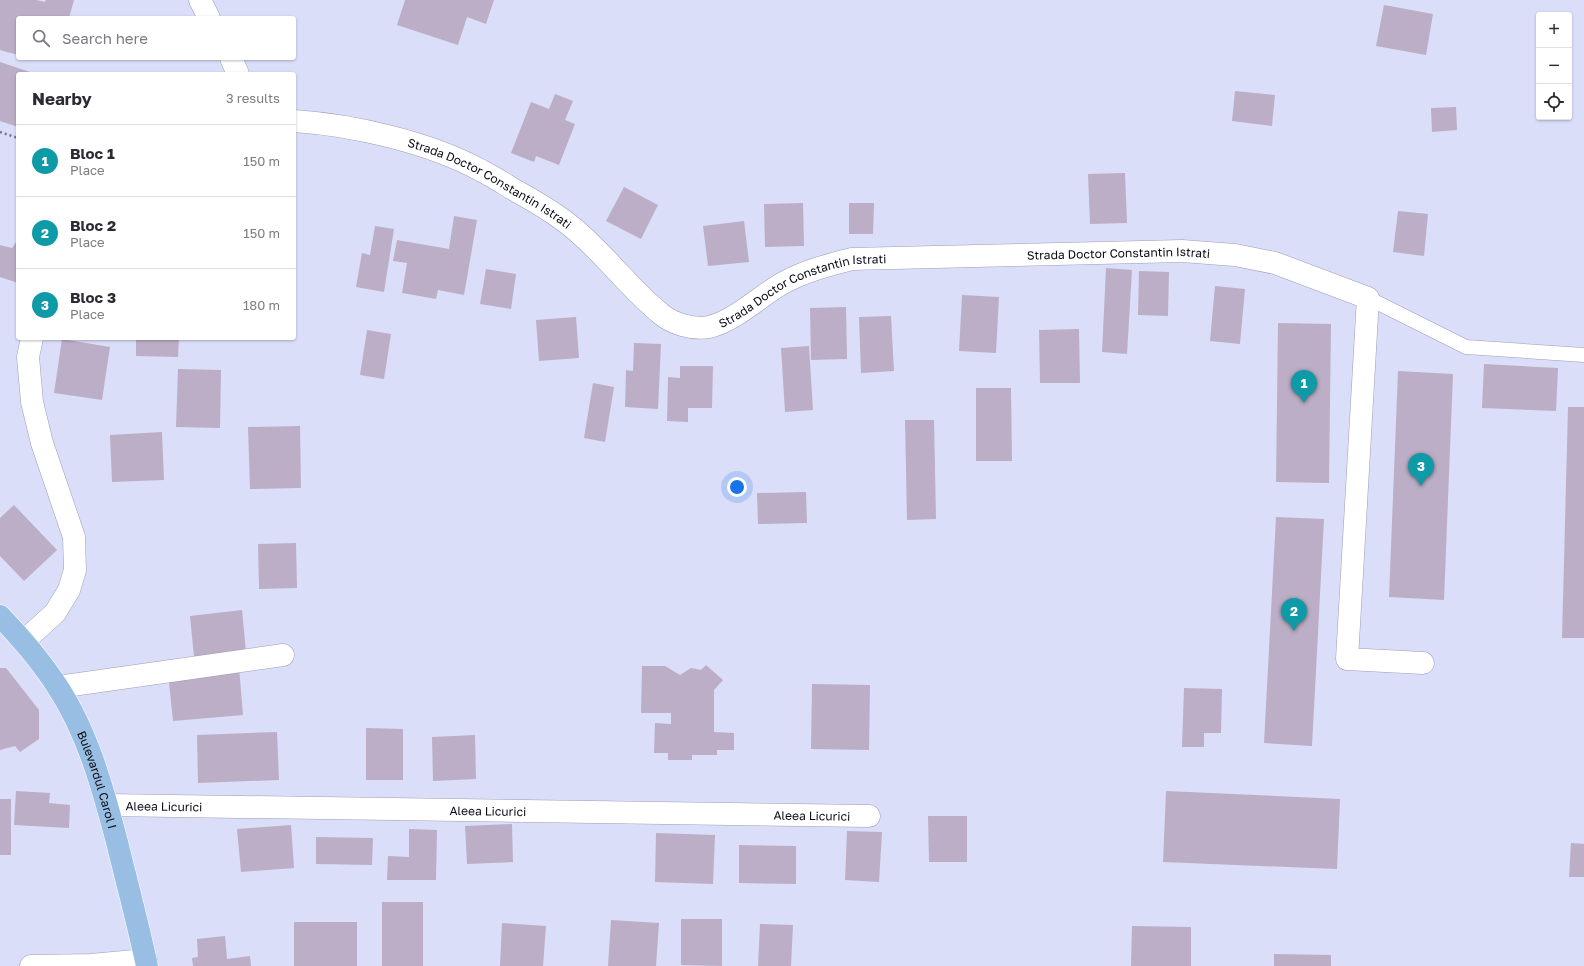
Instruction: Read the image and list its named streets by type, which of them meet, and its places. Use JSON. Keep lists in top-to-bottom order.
{
  "streets": {
    "main road": ["Bulevardul Carol I"],
    "street": ["Strada Doctor Constantin Istrati", "Aleea Licurici"]
  },
  "crossings": [
    ["Bulevardul Carol I", "Aleea Licurici"]
  ],
  "page": {
    "map_buttons": ["+", "−"],
    "search": "Search here",
    "heading": ["Nearby", "3 results"],
    "list": [
      {
        "mark": "1",
        "name": "Bloc 1",
        "note": "Place",
        "value": "150 m"
      },
      {
        "mark": "2",
        "name": "Bloc 2",
        "note": "Place",
        "value": "150 m"
      },
      {
        "mark": "3",
        "name": "Bloc 3",
        "note": "Place",
        "value": "180 m"
      }
    ],
    "pins": ["1", "3", "2"]
  }
}
